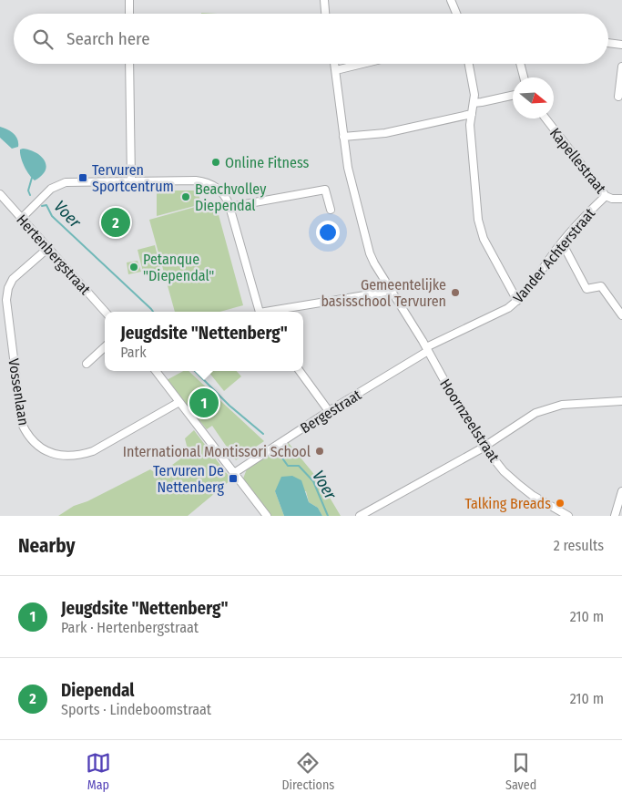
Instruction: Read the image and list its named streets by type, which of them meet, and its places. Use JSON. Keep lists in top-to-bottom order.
{
  "streets": {
    "street": [
      "Kapellestraat",
      "Hertenbergstraat",
      "Vander Achterstraat",
      "Vossenlaan",
      "Bergestraat",
      "Hoornzeelstraat"
    ]
  },
  "crossings": [
    ["Kapellestraat", "Vander Achterstraat"],
    ["Hertenbergstraat", "Vossenlaan"],
    ["Vander Achterstraat", "Bergestraat"],
    ["Vander Achterstraat", "Hoornzeelstraat"],
    ["Bergestraat", "Hoornzeelstraat"]
  ],
  "water": ["Voer"],
  "places": {
    "other": [
      "Online Fitness",
      "Beachvolley Diependal",
      "Petanque \"Diependal\"",
      "Gemeentelijke basisschool Tervuren",
      "International Montissori School",
      "Talking Breads"
    ],
    "transit": ["Tervuren Sportcentrum", "Tervuren De Nettenberg"]
  },
  "north": "right",
  "page": {
    "search": "Search here",
    "pins": ["2", "1"],
    "popup": ["Jeugdsite \"Nettenberg\"", "Park"],
    "heading": ["Nearby", "2 results"],
    "list": [
      {
        "mark": "1",
        "name": "Jeugdsite \"Nettenberg\"",
        "note": "Park · Hertenbergstraat",
        "value": "210 m"
      },
      {
        "mark": "2",
        "name": "Diependal",
        "note": "Sports · Lindeboomstraat",
        "value": "210 m"
      }
    ],
    "nav": ["Map", "Directions", "Saved"]
  }
}
